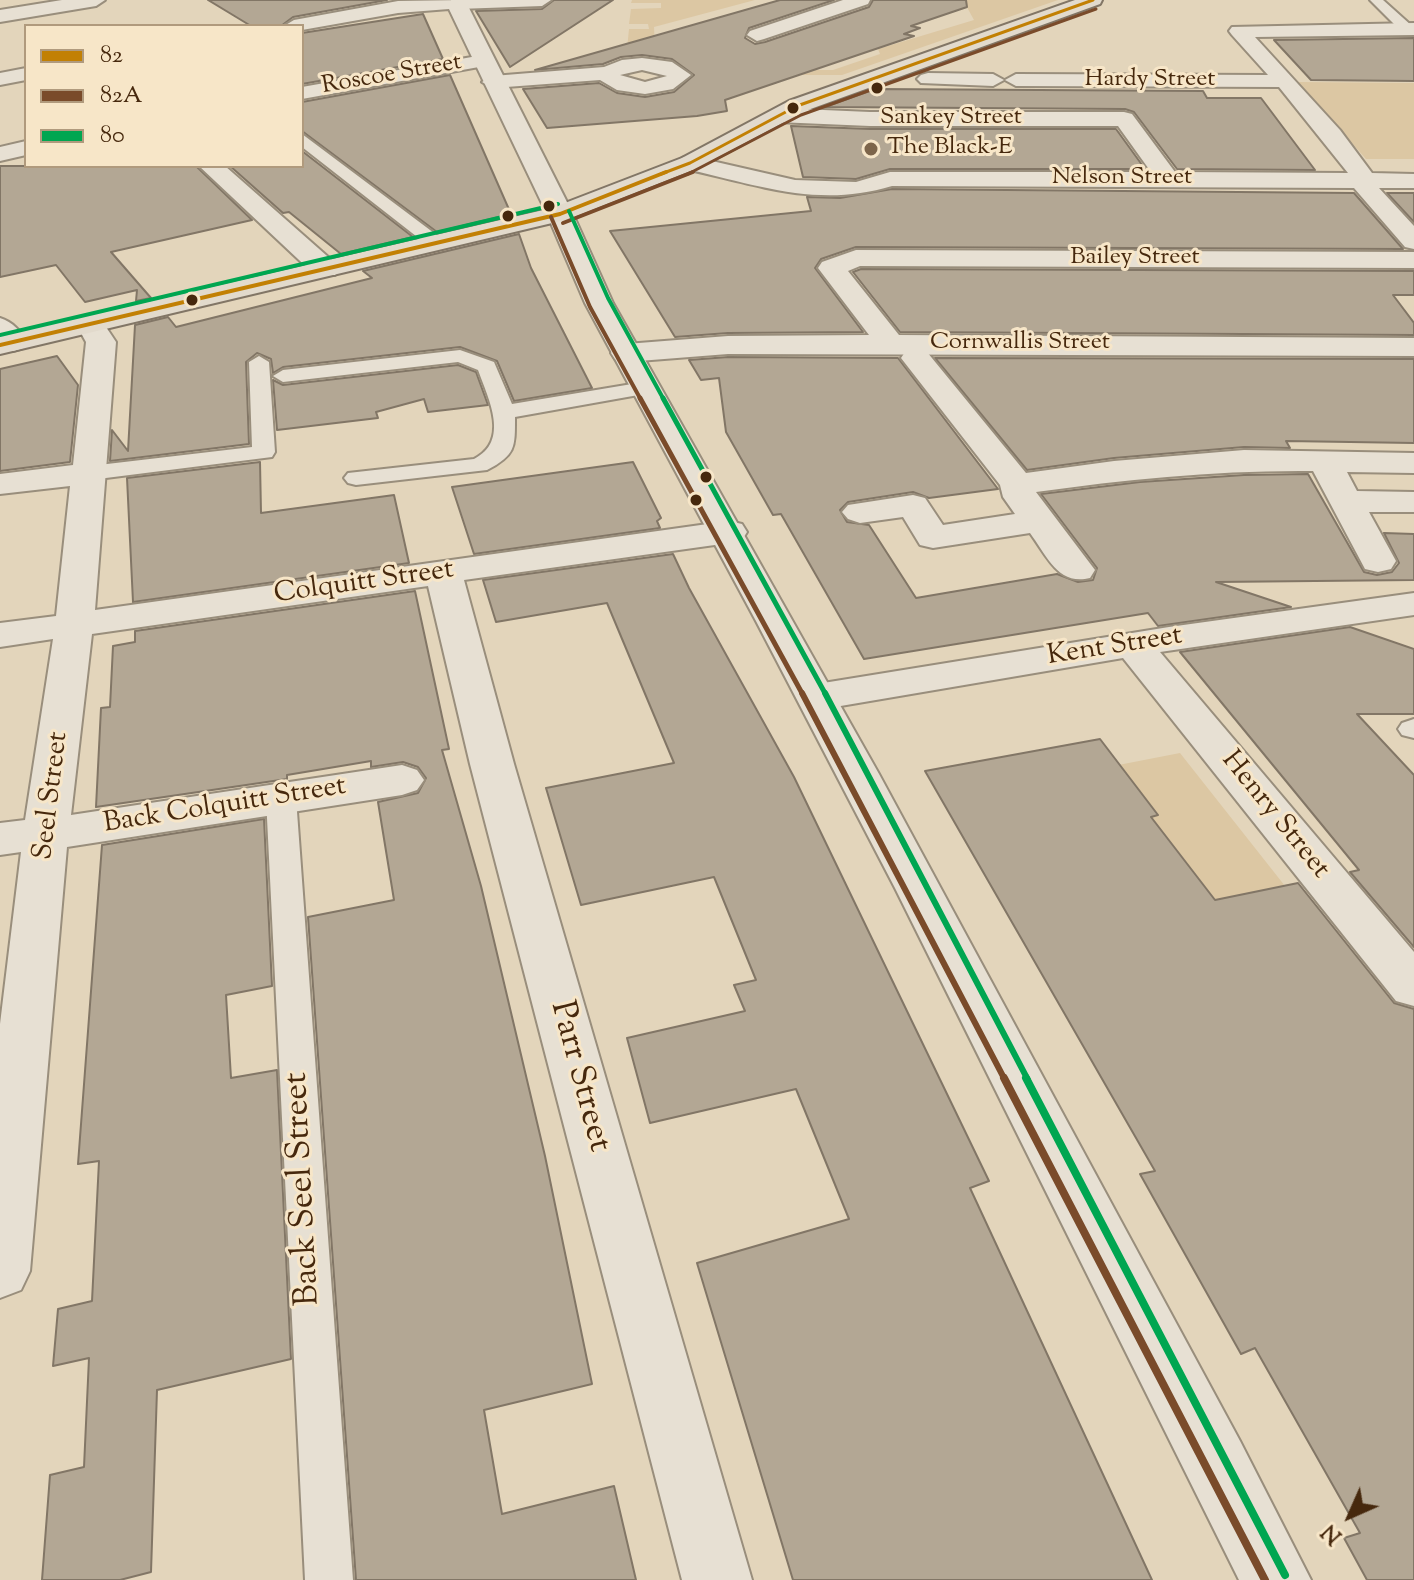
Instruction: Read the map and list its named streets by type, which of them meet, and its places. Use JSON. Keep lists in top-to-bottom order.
{
  "streets": {
    "street": [
      "Roscoe Street",
      "Hardy Street",
      "Sankey Street",
      "Nelson Street",
      "Bailey Street",
      "Cornwallis Street",
      "Colquitt Street",
      "Kent Street",
      "Seel Street",
      "Back Colquitt Street",
      "Henry Street",
      "Parr Street"
    ],
    "lane": ["Back Seel Street"]
  },
  "crossings": [
    ["Sankey Street", "Nelson Street"],
    ["Bailey Street", "Cornwallis Street"],
    ["Colquitt Street", "Seel Street"],
    ["Colquitt Street", "Parr Street"],
    ["Kent Street", "Henry Street"],
    ["Seel Street", "Back Colquitt Street"],
    ["Back Colquitt Street", "Back Seel Street"]
  ],
  "places": ["The Black-E"],
  "lines": ["transit line 82", "transit line 82A", "transit line 80"],
  "legend": ["82", "82A", "80"],
  "north": "bottom left"
}
